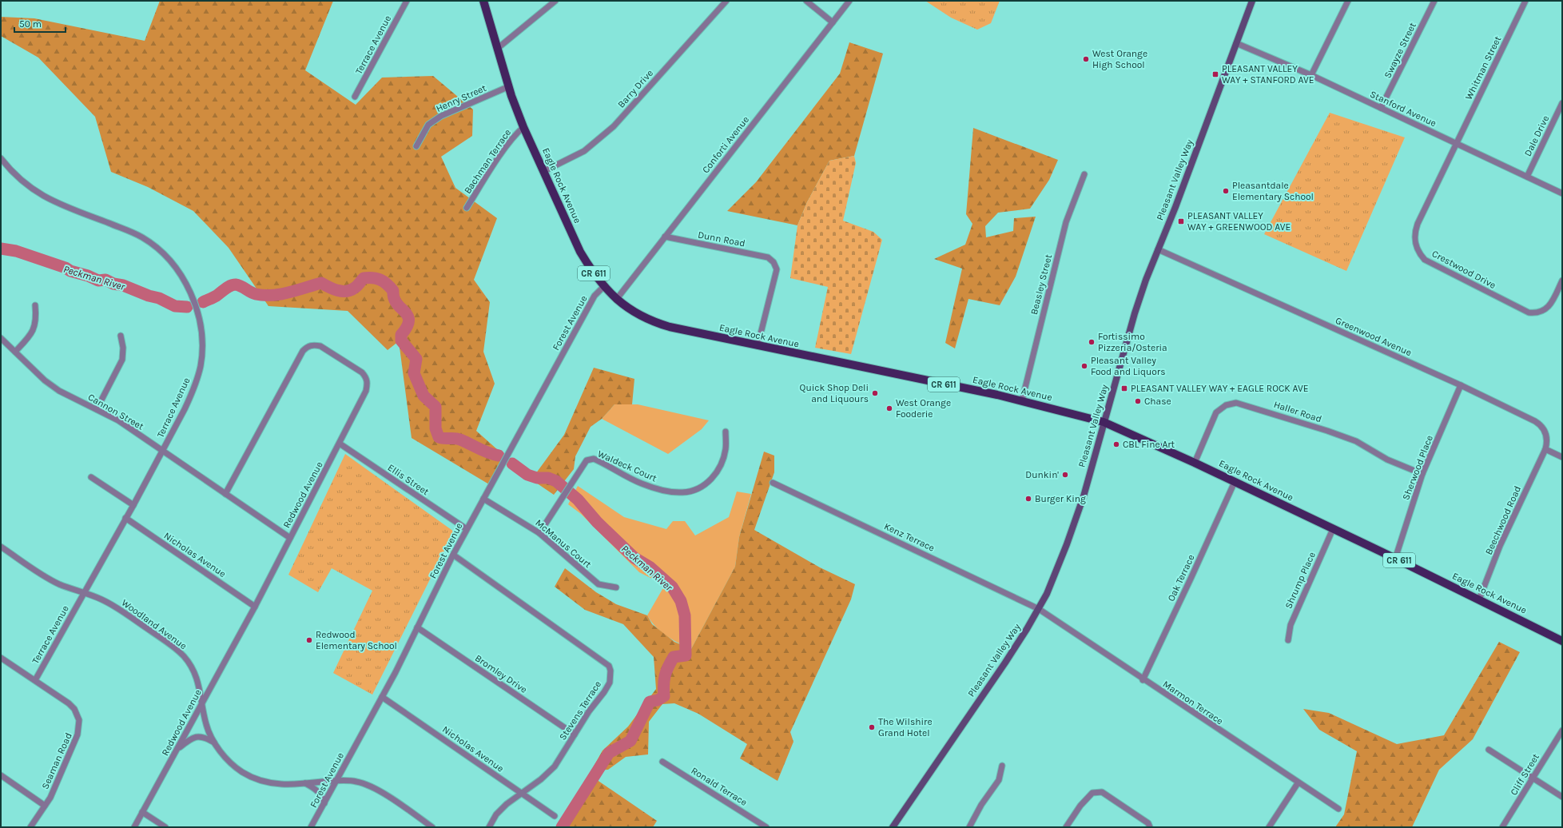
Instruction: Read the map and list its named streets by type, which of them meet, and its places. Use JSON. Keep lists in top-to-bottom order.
{
  "streets": {
    "main road": ["Pleasant Valley Way", "Eagle Rock Avenue", "CR 611"],
    "street": [
      "Terrace Avenue",
      "Swayze Street",
      "Whitman Street",
      "Barry Drive",
      "Henry Street",
      "Stanford Avenue",
      "Dale Drive",
      "Conforti Avenue",
      "Bachman Terrace",
      "Dunn Road",
      "Crestwood Drive",
      "Beasley Street",
      "Forest Avenue",
      "Greenwood Avenue",
      "Cannon Street",
      "Haller Road",
      "Waldeck Court",
      "Sherwood Place",
      "Ellis Street",
      "Redwood Avenue",
      "Beechwood Road",
      "Kenz Terrace",
      "McManus Court",
      "Nicholas Avenue",
      "Oak Terrace",
      "Shrump Place",
      "Woodland Avenue",
      "Bromley Drive",
      "Marmon Terrace",
      "Stevens Terrace",
      "Seaman Road",
      "Cliff Street",
      "Ronald Terrace"
    ]
  },
  "crossings": [
    ["Terrace Avenue", "Cannon Street"],
    ["Terrace Avenue", "Nicholas Avenue"],
    ["Terrace Avenue", "Woodland Avenue"],
    ["Terrace Avenue", "Seaman Road"],
    ["Swayze Street", "Stanford Avenue"],
    ["Whitman Street", "Stanford Avenue"],
    ["Whitman Street", "Crestwood Drive"],
    ["Barry Drive", "Eagle Rock Avenue"],
    ["Henry Street", "Eagle Rock Avenue"],
    ["Stanford Avenue", "Dale Drive"],
    ["Stanford Avenue", "Pleasant Valley Way"],
    ["Stanford Avenue", "Crestwood Drive"],
    ["Conforti Avenue", "Eagle Rock Avenue"],
    ["Conforti Avenue", "Dunn Road"],
    ["Bachman Terrace", "Eagle Rock Avenue"],
    ["Pleasant Valley Way", "Eagle Rock Avenue"],
    ["Pleasant Valley Way", "Greenwood Avenue"],
    ["Pleasant Valley Way", "Kenz Terrace"],
    ["Pleasant Valley Way", "Marmon Terrace"],
    ["Eagle Rock Avenue", "Dunn Road"],
    ["Eagle Rock Avenue", "Beasley Street"],
    ["Eagle Rock Avenue", "Forest Avenue"],
    ["Eagle Rock Avenue", "Haller Road"],
    ["Eagle Rock Avenue", "Sherwood Place"],
    ["Eagle Rock Avenue", "Beechwood Road"],
    ["Eagle Rock Avenue", "Oak Terrace"],
    ["Eagle Rock Avenue", "Shrump Place"],
    ["Forest Avenue", "Ellis Street"],
    ["Forest Avenue", "McManus Court"],
    ["Forest Avenue", "Nicholas Avenue"],
    ["Forest Avenue", "Woodland Avenue"],
    ["Forest Avenue", "Bromley Drive"],
    ["Forest Avenue", "Stevens Terrace"],
    ["Greenwood Avenue", "Sherwood Place"],
    ["Greenwood Avenue", "Beechwood Road"],
    ["Cannon Street", "Redwood Avenue"],
    ["Haller Road", "Sherwood Place"],
    ["Waldeck Court", "McManus Court"],
    ["Ellis Street", "Redwood Avenue"],
    ["Redwood Avenue", "Nicholas Avenue"],
    ["Redwood Avenue", "Woodland Avenue"],
    ["Kenz Terrace", "Marmon Terrace"],
    ["Nicholas Avenue", "Stevens Terrace"],
    ["Oak Terrace", "Marmon Terrace"],
    ["Bromley Drive", "Stevens Terrace"]
  ],
  "water": ["Peckman River"],
  "places": {
    "other": [
      "West Orange High School",
      "Pleasantdale Elementary School",
      "Fortissimo Pizzeria/Osteria",
      "Pleasant Valley Food and Liquors",
      "Quick Shop Deli and Liquours",
      "Chase",
      "West Orange Fooderie",
      "CBL Fine Art",
      "Dunkin'",
      "Burger King",
      "Redwood Elementary School",
      "The Wilshire Grand Hotel"
    ],
    "transit": ["PLEASANT VALLEY WAY + STANFORD AVE", "PLEASANT VALLEY WAY + GREENWOOD AVE", "PLEASANT VALLEY WAY + EAGLE ROCK AVE"]
  },
  "scale_bar": "50 m"
}
